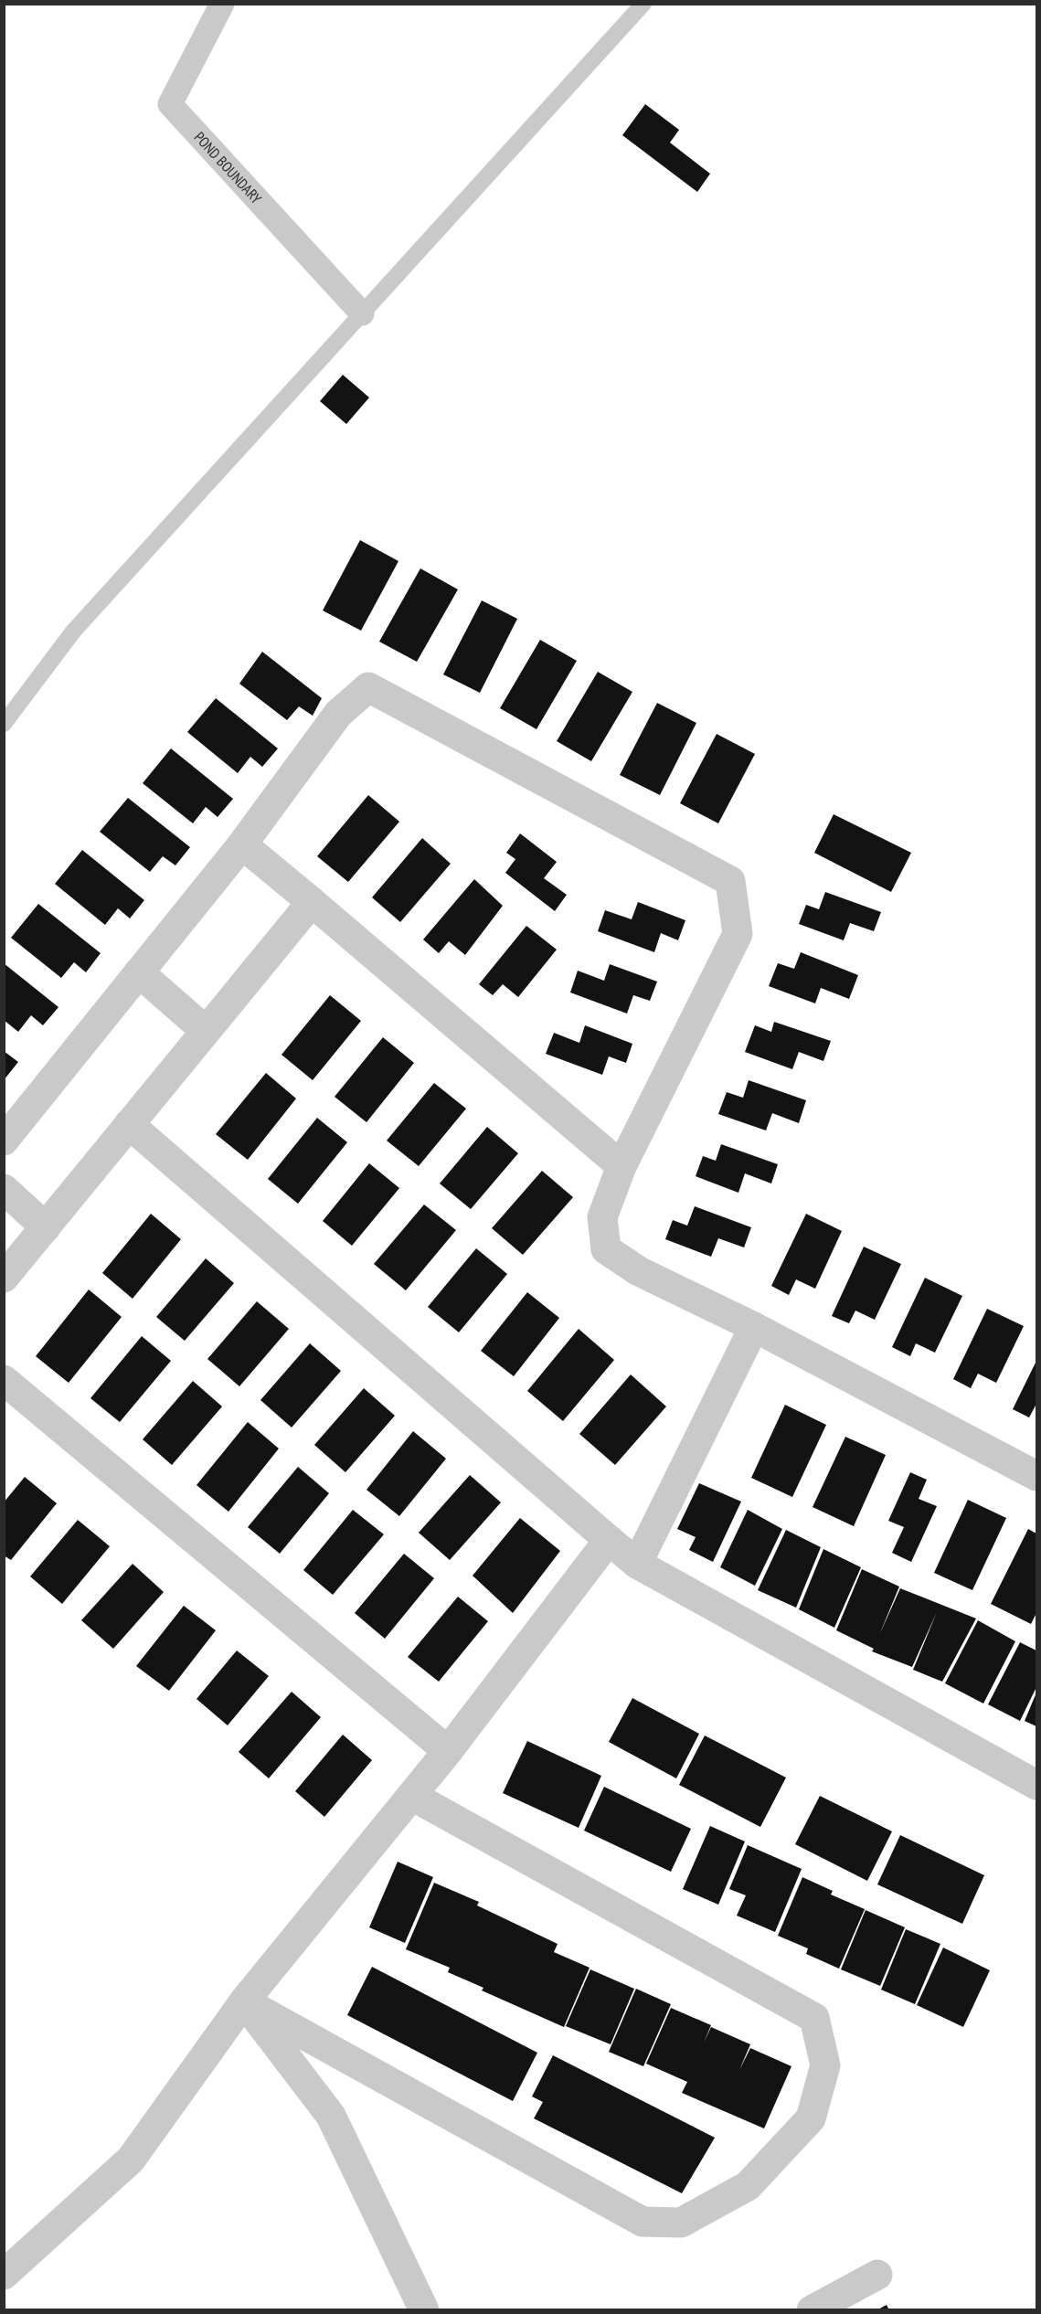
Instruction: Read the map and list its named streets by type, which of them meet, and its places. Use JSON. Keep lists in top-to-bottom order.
{
  "streets": {
    "street": ["POND BOUNDARY"]
  }
}
